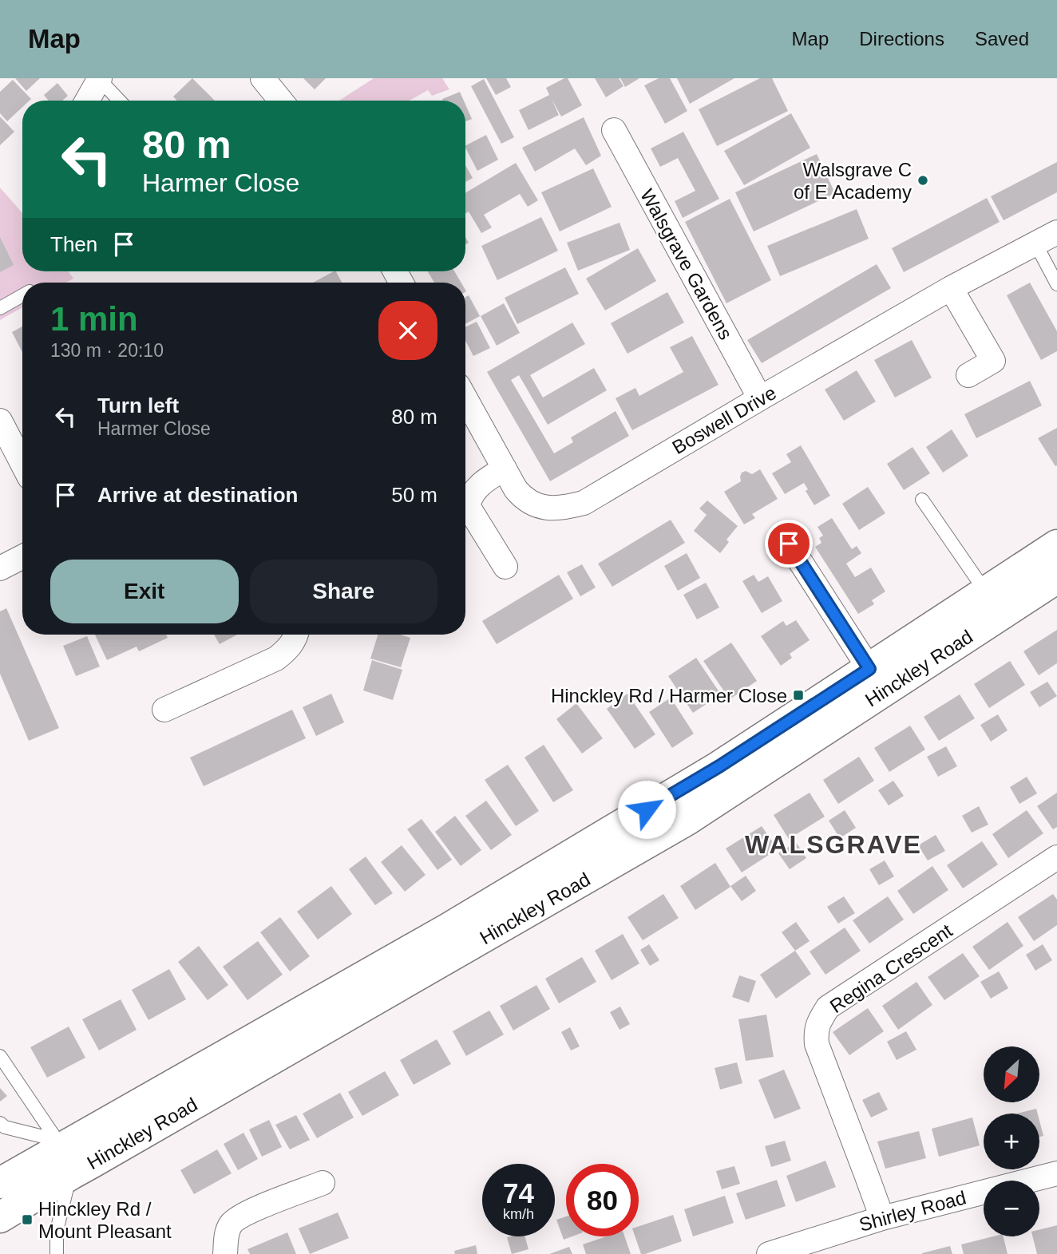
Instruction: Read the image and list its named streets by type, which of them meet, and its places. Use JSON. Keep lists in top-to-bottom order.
{
  "streets": {
    "highway": ["Hinckley Road"],
    "street": [
      "Walsgrave Gardens",
      "Boswell Drive",
      "Regina Crescent",
      "Shirley Road"
    ]
  },
  "crossings": [
    ["Walsgrave Gardens", "Boswell Drive"],
    ["Regina Crescent", "Shirley Road"]
  ],
  "districts": ["WALSGRAVE"],
  "places": {
    "other": ["Walsgrave C of E Academy"],
    "transit": ["Hinckley Rd / Harmer Close", "Hinckley Rd / Mount Pleasant"]
  },
  "north": "bottom left",
  "page": {
    "header": "Map",
    "nav": ["Map", "Directions", "Saved"],
    "turn": ["80 m", "Harmer Close"],
    "then": "Then",
    "heading": ["1 min", "130 m · 20:10"],
    "list": [
      {
        "name": "Turn left",
        "note": "Harmer Close",
        "value": "80 m"
      },
      {
        "name": "Arrive at destination",
        "value": "50 m"
      }
    ],
    "buttons": ["Exit", "Share"],
    "map_buttons": ["+", "−"],
    "speed": "74 km/h",
    "limit": "80"
  }
}
